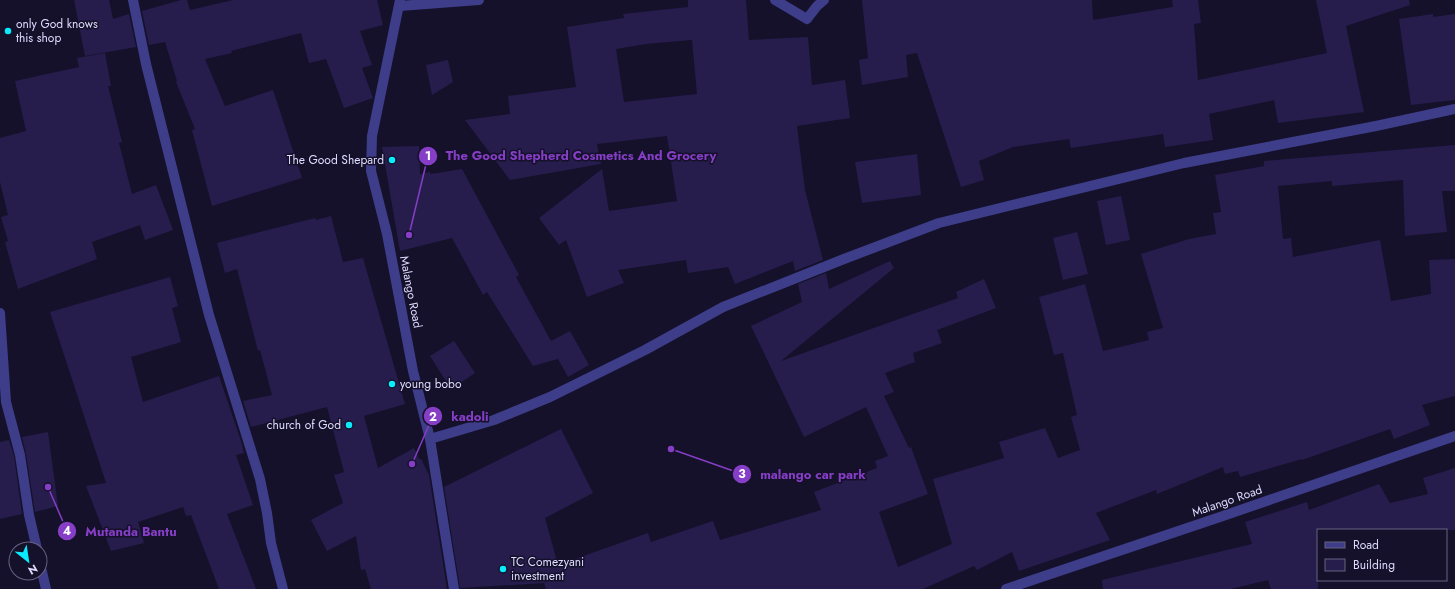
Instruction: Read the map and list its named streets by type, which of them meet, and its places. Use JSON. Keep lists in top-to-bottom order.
{
  "streets": {
    "street": ["Malango Road"]
  },
  "places": [
    "only God knows this shop",
    "The Good Shepard",
    "The Good Shepherd Cosmetics And Grocery",
    "young bobo",
    "church of God",
    "malango car park",
    "kadoli",
    "Mutanda Bantu",
    "TC Comezyani investment"
  ],
  "legend": ["Road", "Building"],
  "north": "bottom right"
}
